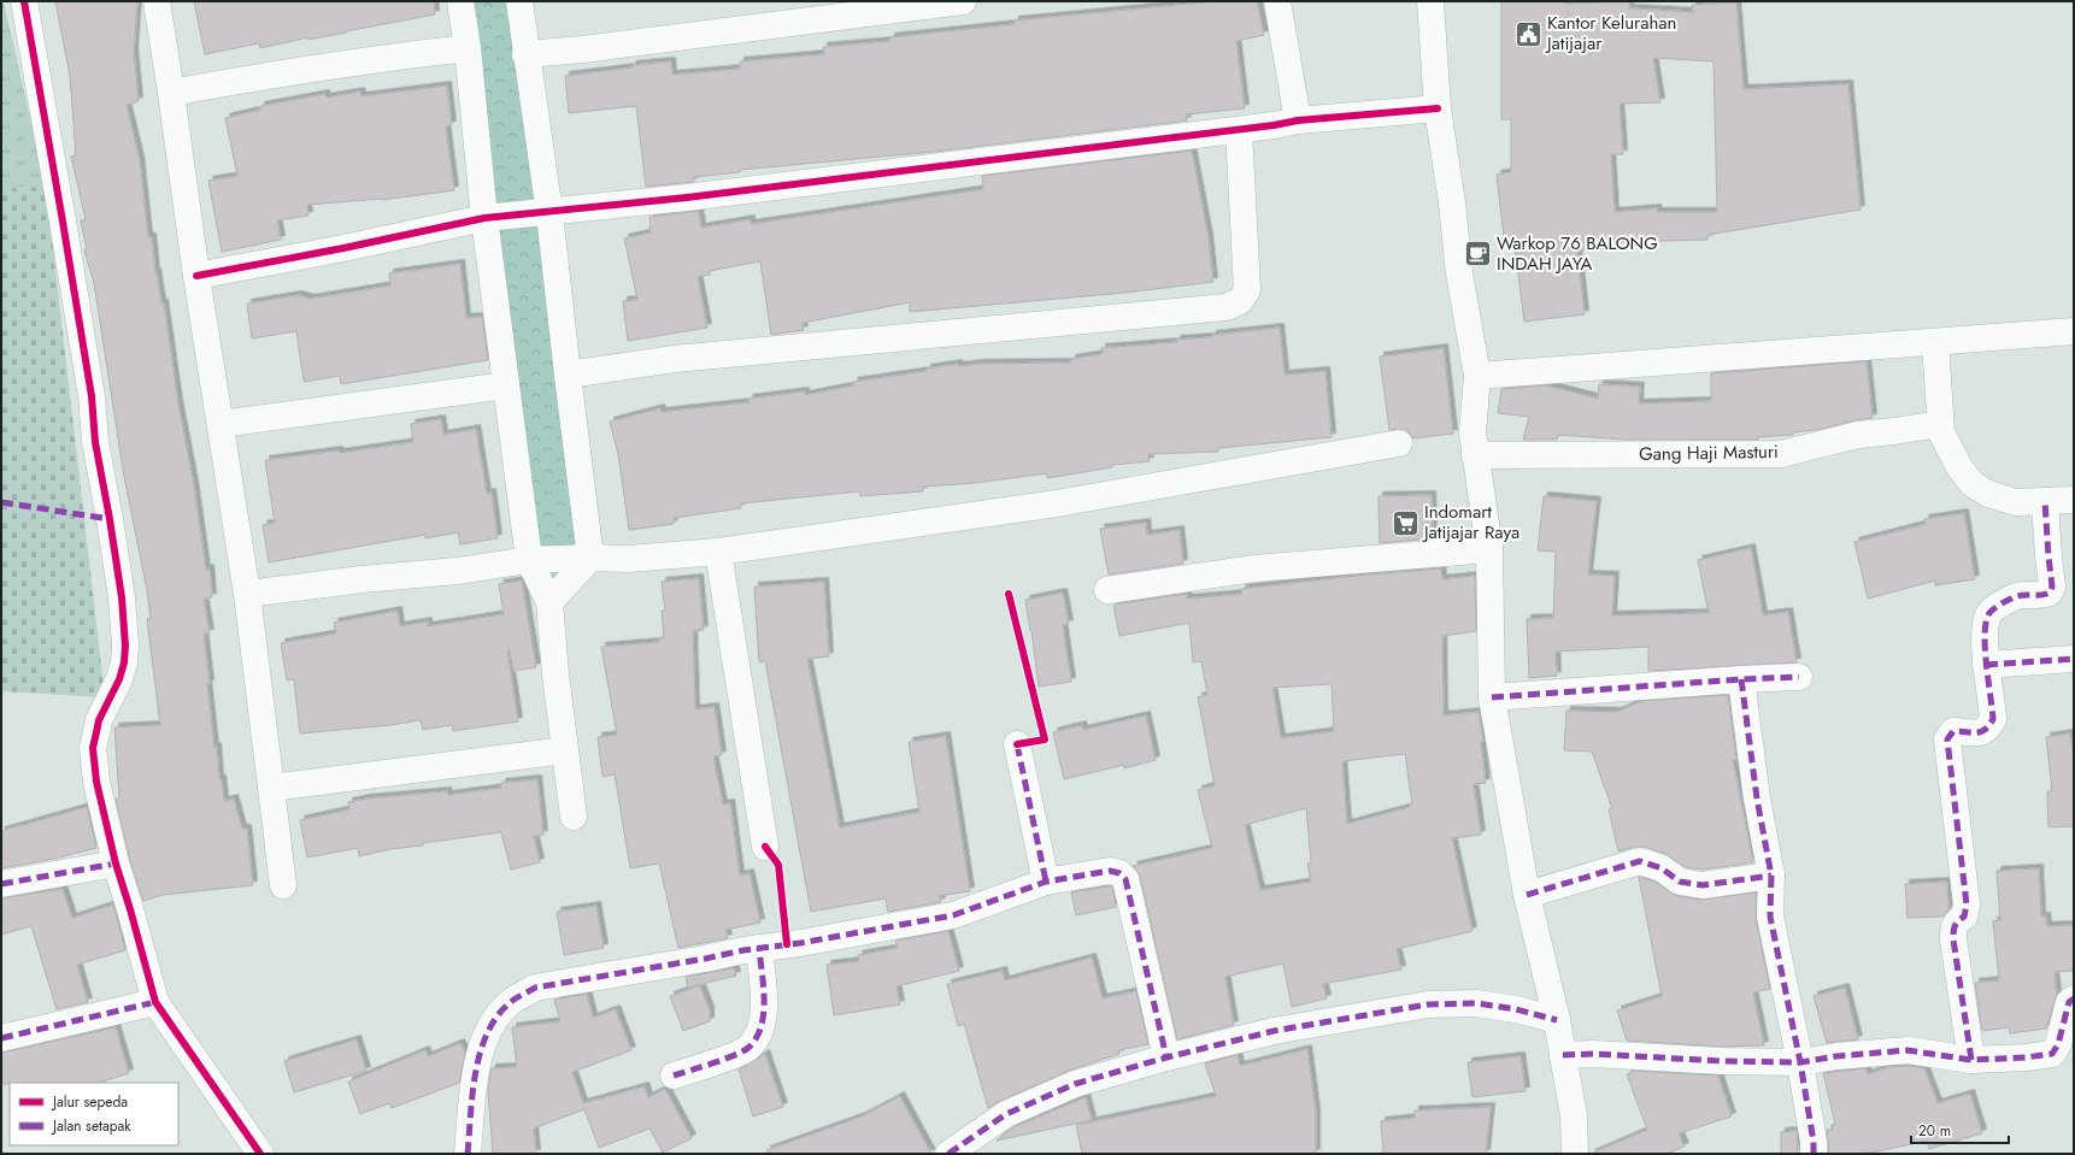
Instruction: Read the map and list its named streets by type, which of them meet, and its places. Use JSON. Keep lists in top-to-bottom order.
{
  "streets": {
    "street": ["Gang Haji Masturi"]
  },
  "places": {
    "public building": ["Kantor Kelurahan Jatijajar"],
    "cafe": ["Warkop 76 BALONG INDAH JAYA"],
    "supermarket": ["Indomart Jatijajar Raya"]
  },
  "legend": ["Jalur sepeda", "Jalan setapak"],
  "scale_bar": "20 m"
}
